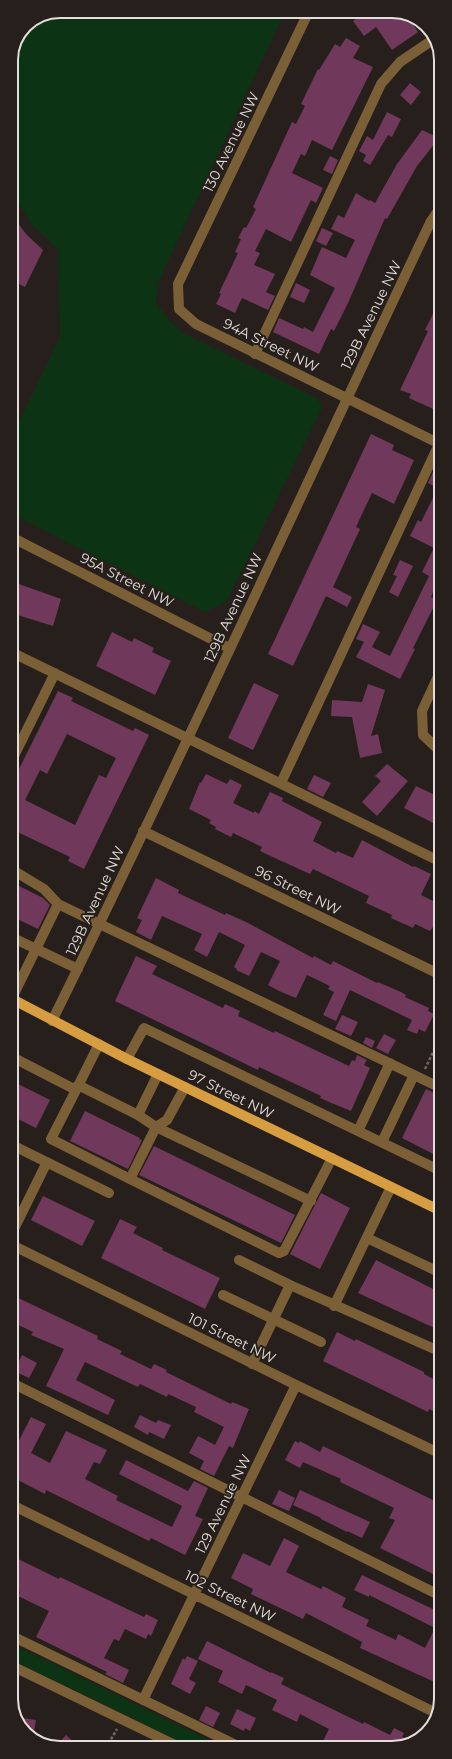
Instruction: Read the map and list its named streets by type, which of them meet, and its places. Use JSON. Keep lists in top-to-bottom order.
{
  "streets": {
    "main road": ["97 Street NW"],
    "street": [
      "130 Avenue NW",
      "129B Avenue NW",
      "94A Street NW",
      "95A Street NW",
      "96 Street NW",
      "101 Street NW",
      "129 Avenue NW",
      "102 Street NW"
    ]
  },
  "crossings": [
    ["130 Avenue NW", "94A Street NW"],
    ["129B Avenue NW", "94A Street NW"],
    ["129B Avenue NW", "95A Street NW"],
    ["129B Avenue NW", "96 Street NW"],
    ["129B Avenue NW", "97 Street NW"],
    ["101 Street NW", "129 Avenue NW"],
    ["129 Avenue NW", "102 Street NW"]
  ]
}
